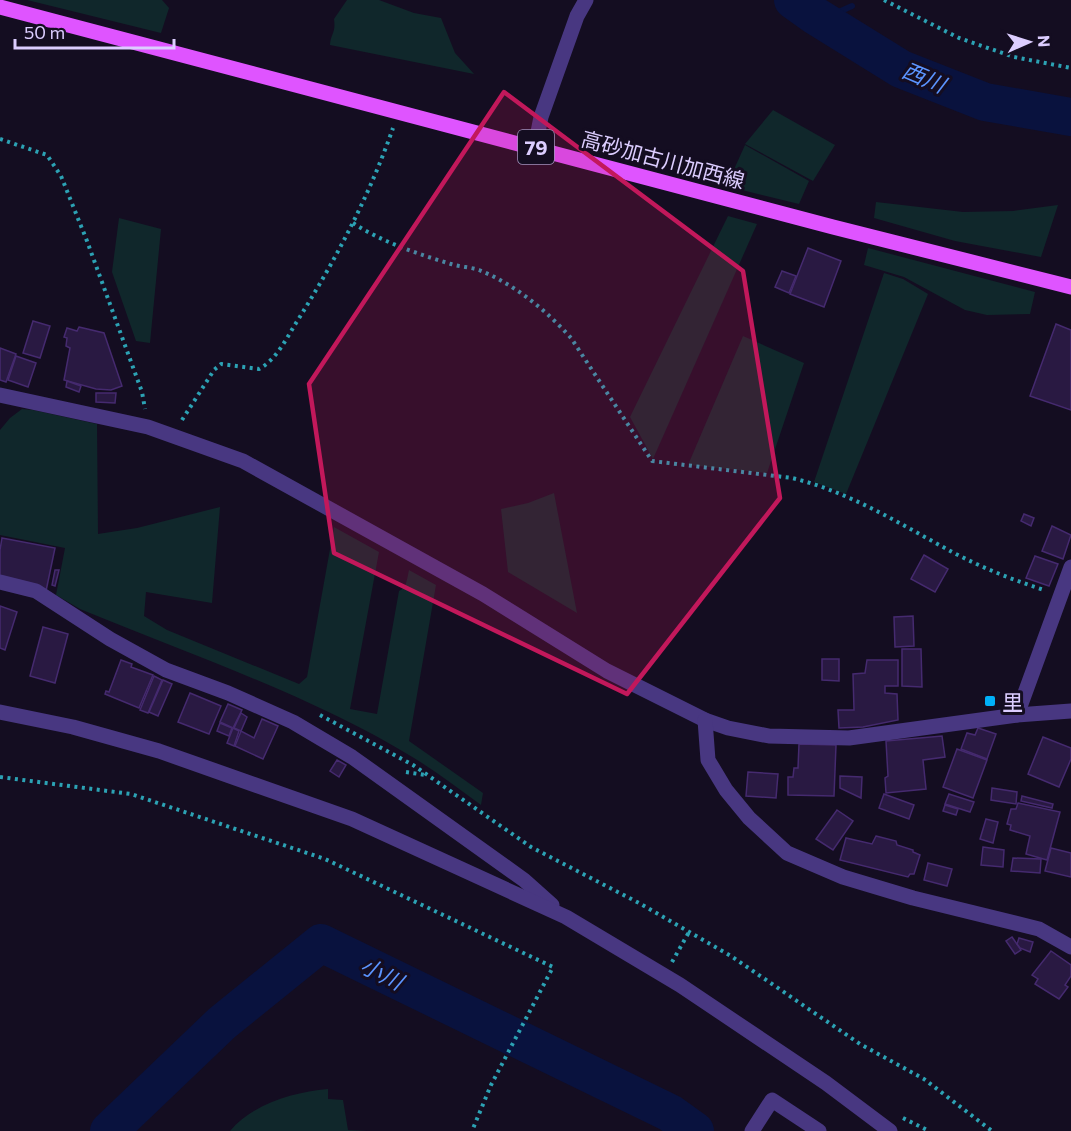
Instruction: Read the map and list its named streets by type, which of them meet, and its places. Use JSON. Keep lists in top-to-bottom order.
{
  "streets": {
    "main road": ["79", "高砂加古川加西線"]
  },
  "water": ["西川", "小川"],
  "places": {
    "transit": ["里"]
  },
  "scale_bar": "50 m",
  "north": "right"
}
